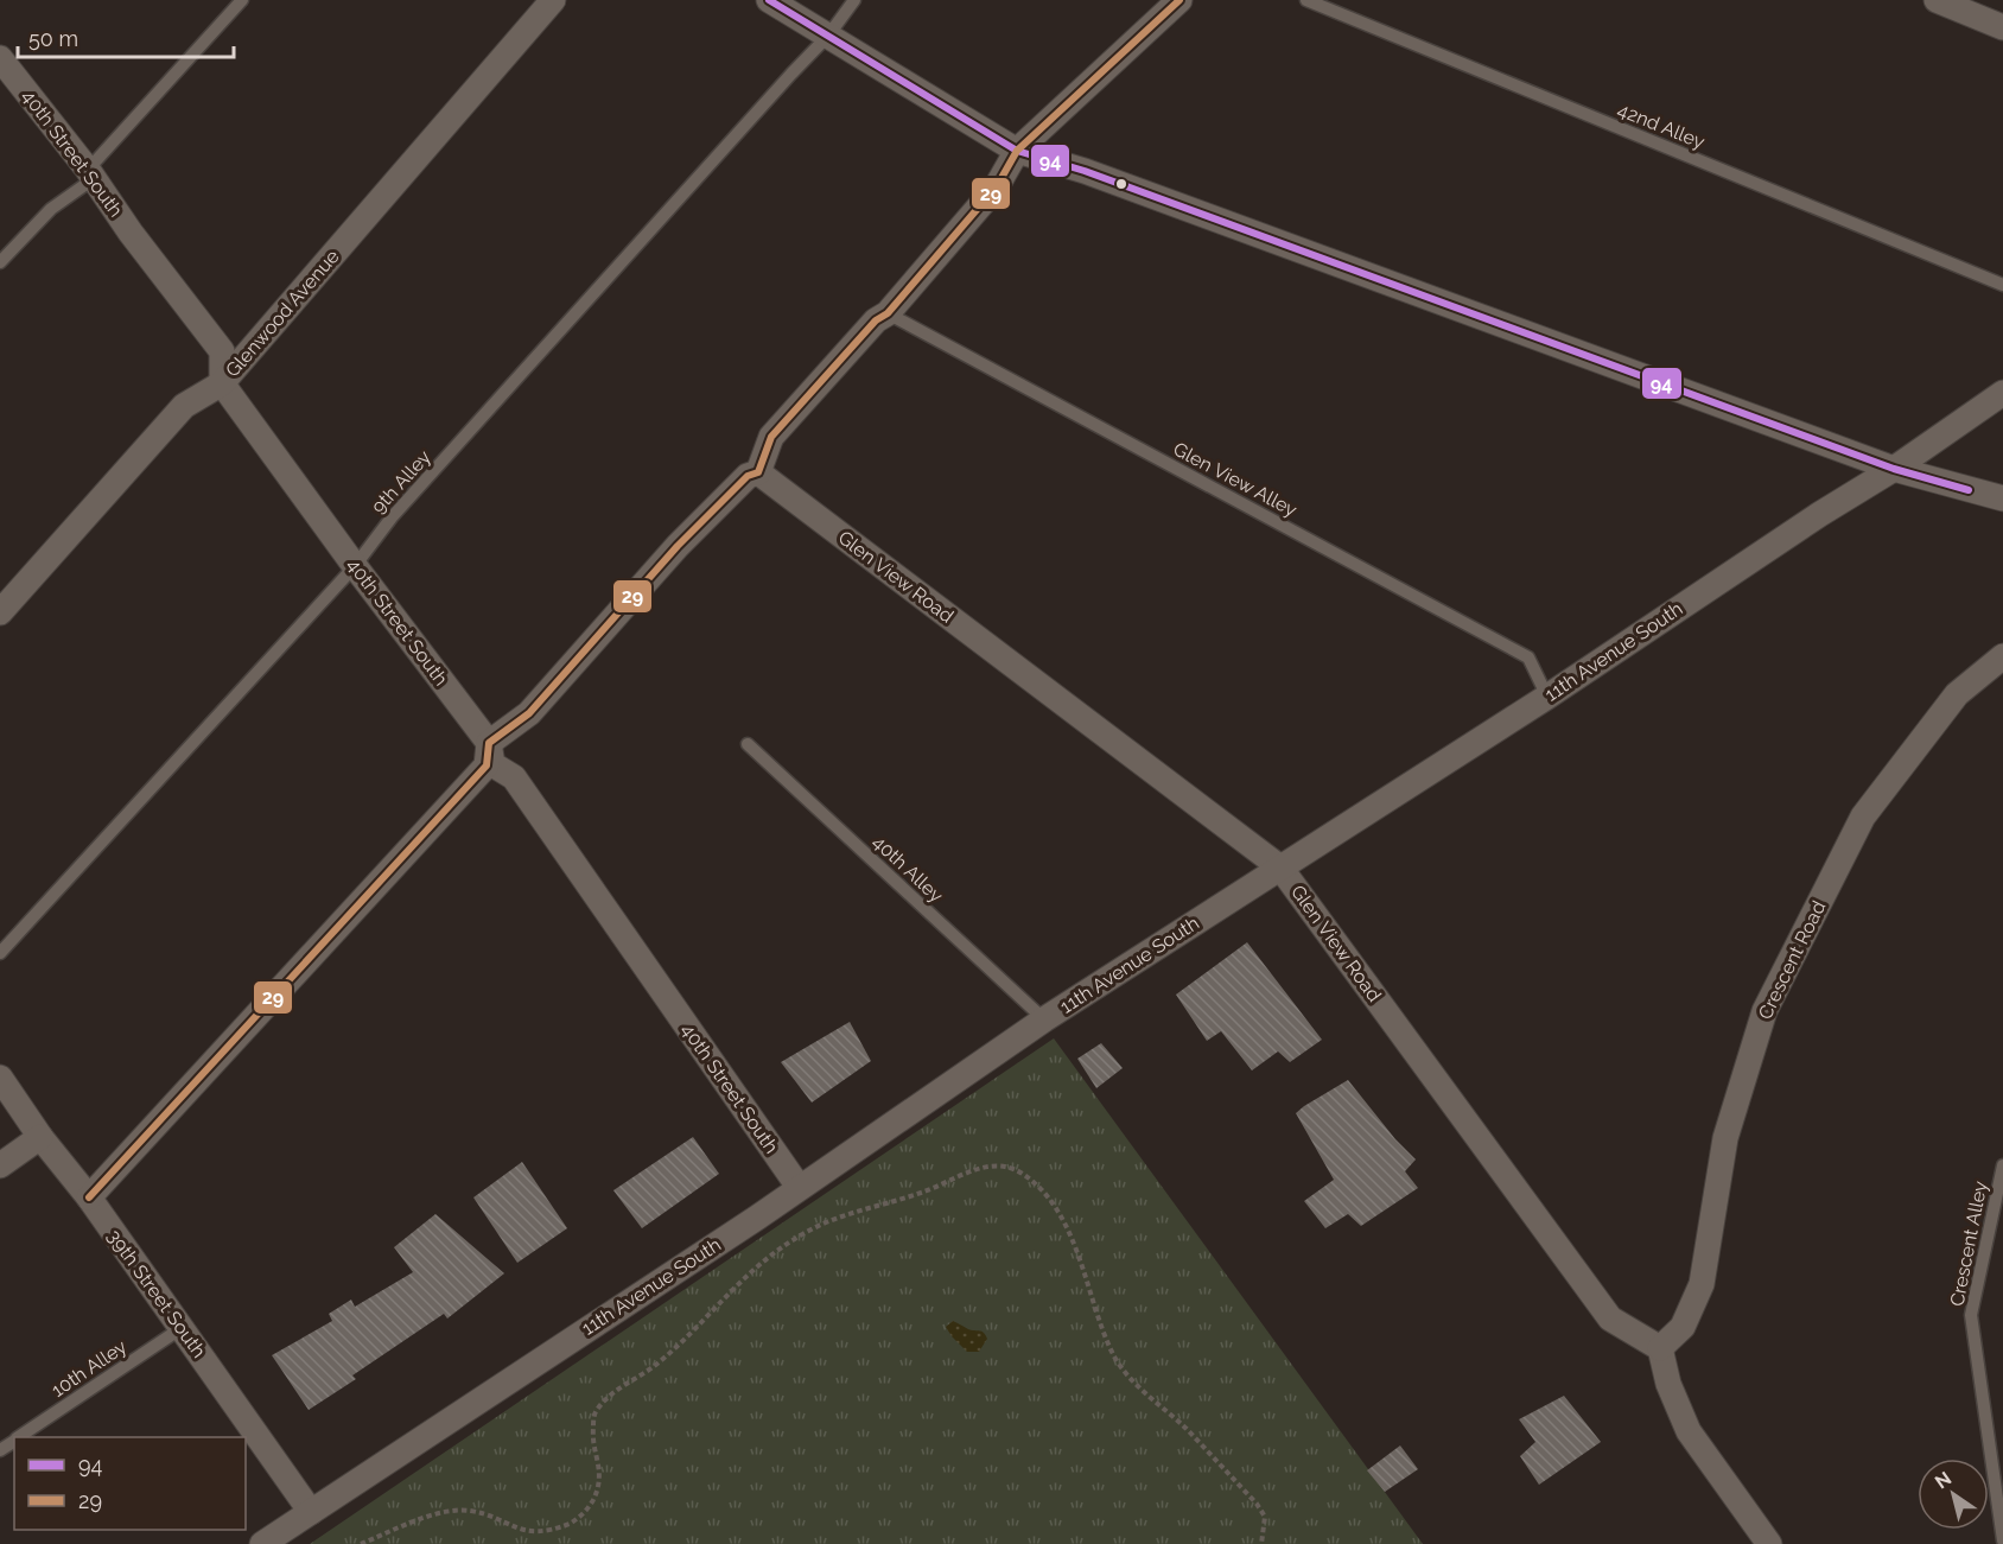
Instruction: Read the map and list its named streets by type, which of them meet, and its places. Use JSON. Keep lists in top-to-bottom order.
{
  "streets": {
    "street": [
      "40th Street South",
      "Glenwood Avenue",
      "Glen View Road",
      "11th Avenue South",
      "Crescent Road",
      "39th Street South"
    ],
    "lane": [
      "42nd Alley",
      "Glen View Alley",
      "9th Alley",
      "40th Alley",
      "Crescent Alley",
      "10th Alley"
    ]
  },
  "crossings": [
    ["40th Street South", "Glenwood Avenue"],
    ["40th Street South", "9th Alley"],
    ["40th Street South", "11th Avenue South"],
    ["Glen View Alley", "11th Avenue South"],
    ["Glen View Road", "11th Avenue South"],
    ["Glen View Road", "Crescent Road"],
    ["11th Avenue South", "40th Alley"],
    ["11th Avenue South", "39th Street South"],
    ["39th Street South", "10th Alley"]
  ],
  "lines": ["transit line 94", "transit line 29"],
  "legend": ["94", "29"],
  "scale_bar": "50 m",
  "north": "top left"
}
